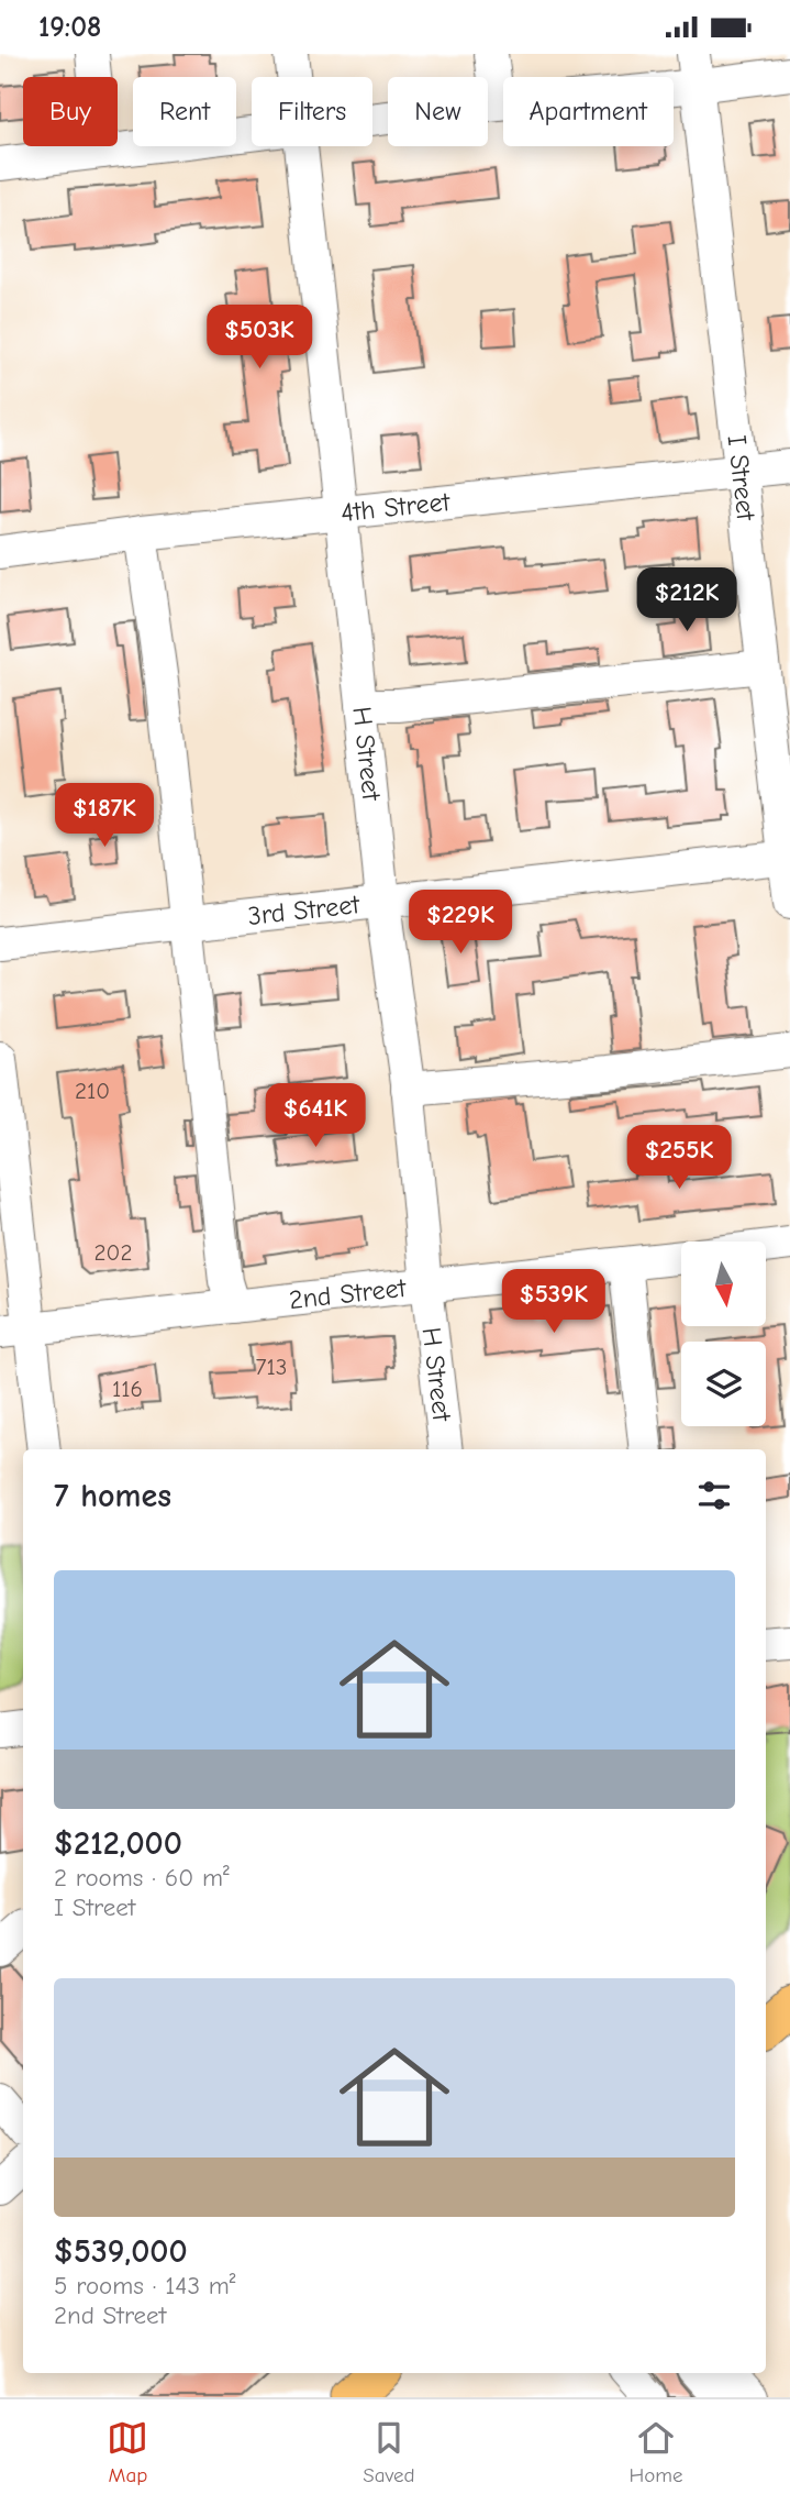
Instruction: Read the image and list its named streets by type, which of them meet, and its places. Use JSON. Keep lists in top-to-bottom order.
{
  "streets": {
    "street": [
      "I Street",
      "4th Street",
      "H Street",
      "3rd Street",
      "2nd Street"
    ]
  },
  "crossings": [
    ["I Street", "4th Street"],
    ["I Street", "3rd Street"],
    ["4th Street", "H Street"],
    ["H Street", "3rd Street"],
    ["H Street", "2nd Street"]
  ],
  "house_numbers": [
    "210",
    "202",
    "713",
    "116"
  ],
  "north": "bottom",
  "page": {
    "status": "19:08",
    "chip": [
      "Buy",
      "Rent",
      "Filters",
      "New",
      "Apartment"
    ],
    "price": [
      "$503K",
      "$212K",
      "$187K",
      "$229K",
      "$641K",
      "$255K",
      "$539K"
    ],
    "heading": "7 homes",
    "list": [
      {
        "name": "$212,000",
        "note": "2 rooms · 60 m² · I Street"
      },
      {
        "name": "$539,000",
        "note": "5 rooms · 143 m² · 2nd Street"
      }
    ],
    "tabs": ["Map", "Saved", "Home"]
  }
}
